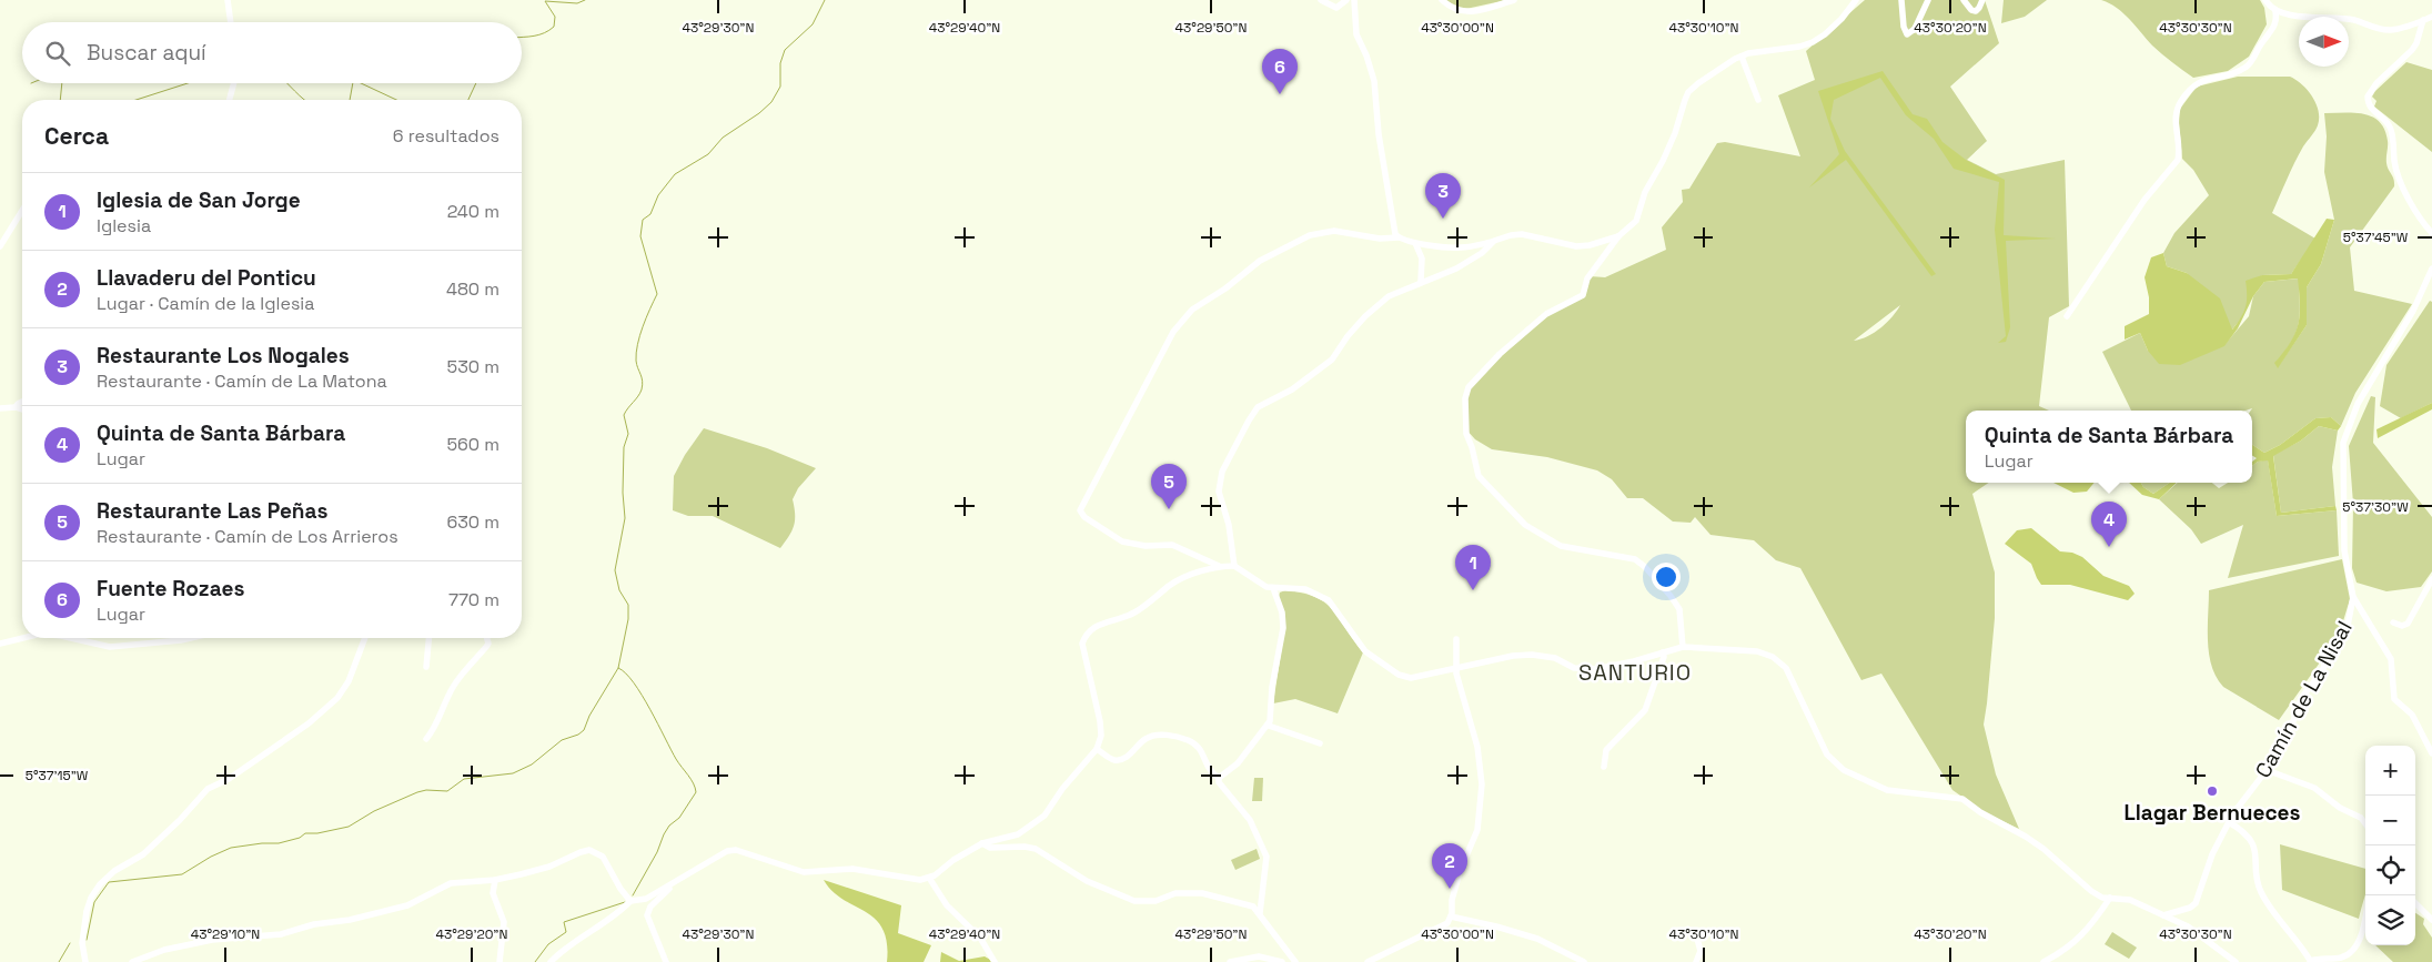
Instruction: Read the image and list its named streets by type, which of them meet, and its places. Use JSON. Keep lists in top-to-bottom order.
{
  "streets": {
    "street": ["Camín de La Nisal"]
  },
  "districts": ["SANTURIO"],
  "places": ["Llagar Bernueces"],
  "north": "right",
  "page": {
    "search": "Buscar aquí",
    "pins": [
      "6",
      "3",
      "5",
      "4",
      "1",
      "2"
    ],
    "heading": ["Cerca", "6 resultados"],
    "list": [
      {
        "mark": "1",
        "name": "Iglesia de San Jorge",
        "note": "Iglesia",
        "value": "240 m"
      },
      {
        "mark": "2",
        "name": "Llavaderu del Ponticu",
        "note": "Lugar · Camín de la Iglesia",
        "value": "480 m"
      },
      {
        "mark": "3",
        "name": "Restaurante Los Nogales",
        "note": "Restaurante · Camín de La Matona",
        "value": "530 m"
      },
      {
        "mark": "4",
        "name": "Quinta de Santa Bárbara",
        "note": "Lugar",
        "value": "560 m"
      },
      {
        "mark": "5",
        "name": "Restaurante Las Peñas",
        "note": "Restaurante · Camín de Los Arrieros",
        "value": "630 m"
      },
      {
        "mark": "6",
        "name": "Fuente Rozaes",
        "note": "Lugar",
        "value": "770 m"
      }
    ],
    "popup": ["Quinta de Santa Bárbara", "Lugar"],
    "map_buttons": ["+", "−"]
  },
  "coordinates": [
    "43°29'30\"N",
    "43°29'40\"N",
    "43°29'50\"N",
    "43°30'00\"N",
    "43°30'10\"N",
    "43°30'20\"N",
    "43°30'30\"N",
    "5°37'45\"W",
    "5°37'30\"W",
    "5°37'15\"W",
    "43°29'10\"N",
    "43°29'20\"N"
  ]
}
